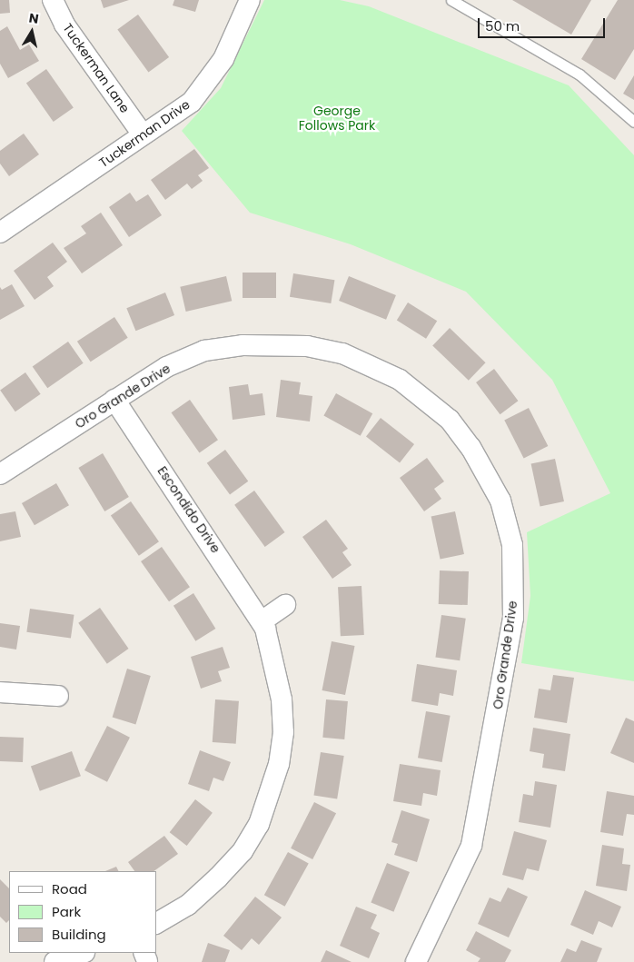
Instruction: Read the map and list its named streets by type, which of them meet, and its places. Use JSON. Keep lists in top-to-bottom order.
{
  "streets": {
    "street": [
      "Tuckerman Lane",
      "Tuckerman Drive",
      "Oro Grande Drive",
      "Escondido Drive"
    ]
  },
  "crossings": [
    ["Tuckerman Lane", "Tuckerman Drive"],
    ["Oro Grande Drive", "Escondido Drive"]
  ],
  "parks": ["George Follows Park"],
  "legend": ["Road", "Park", "Building"],
  "scale_bar": "50 m",
  "north": "top"
}
